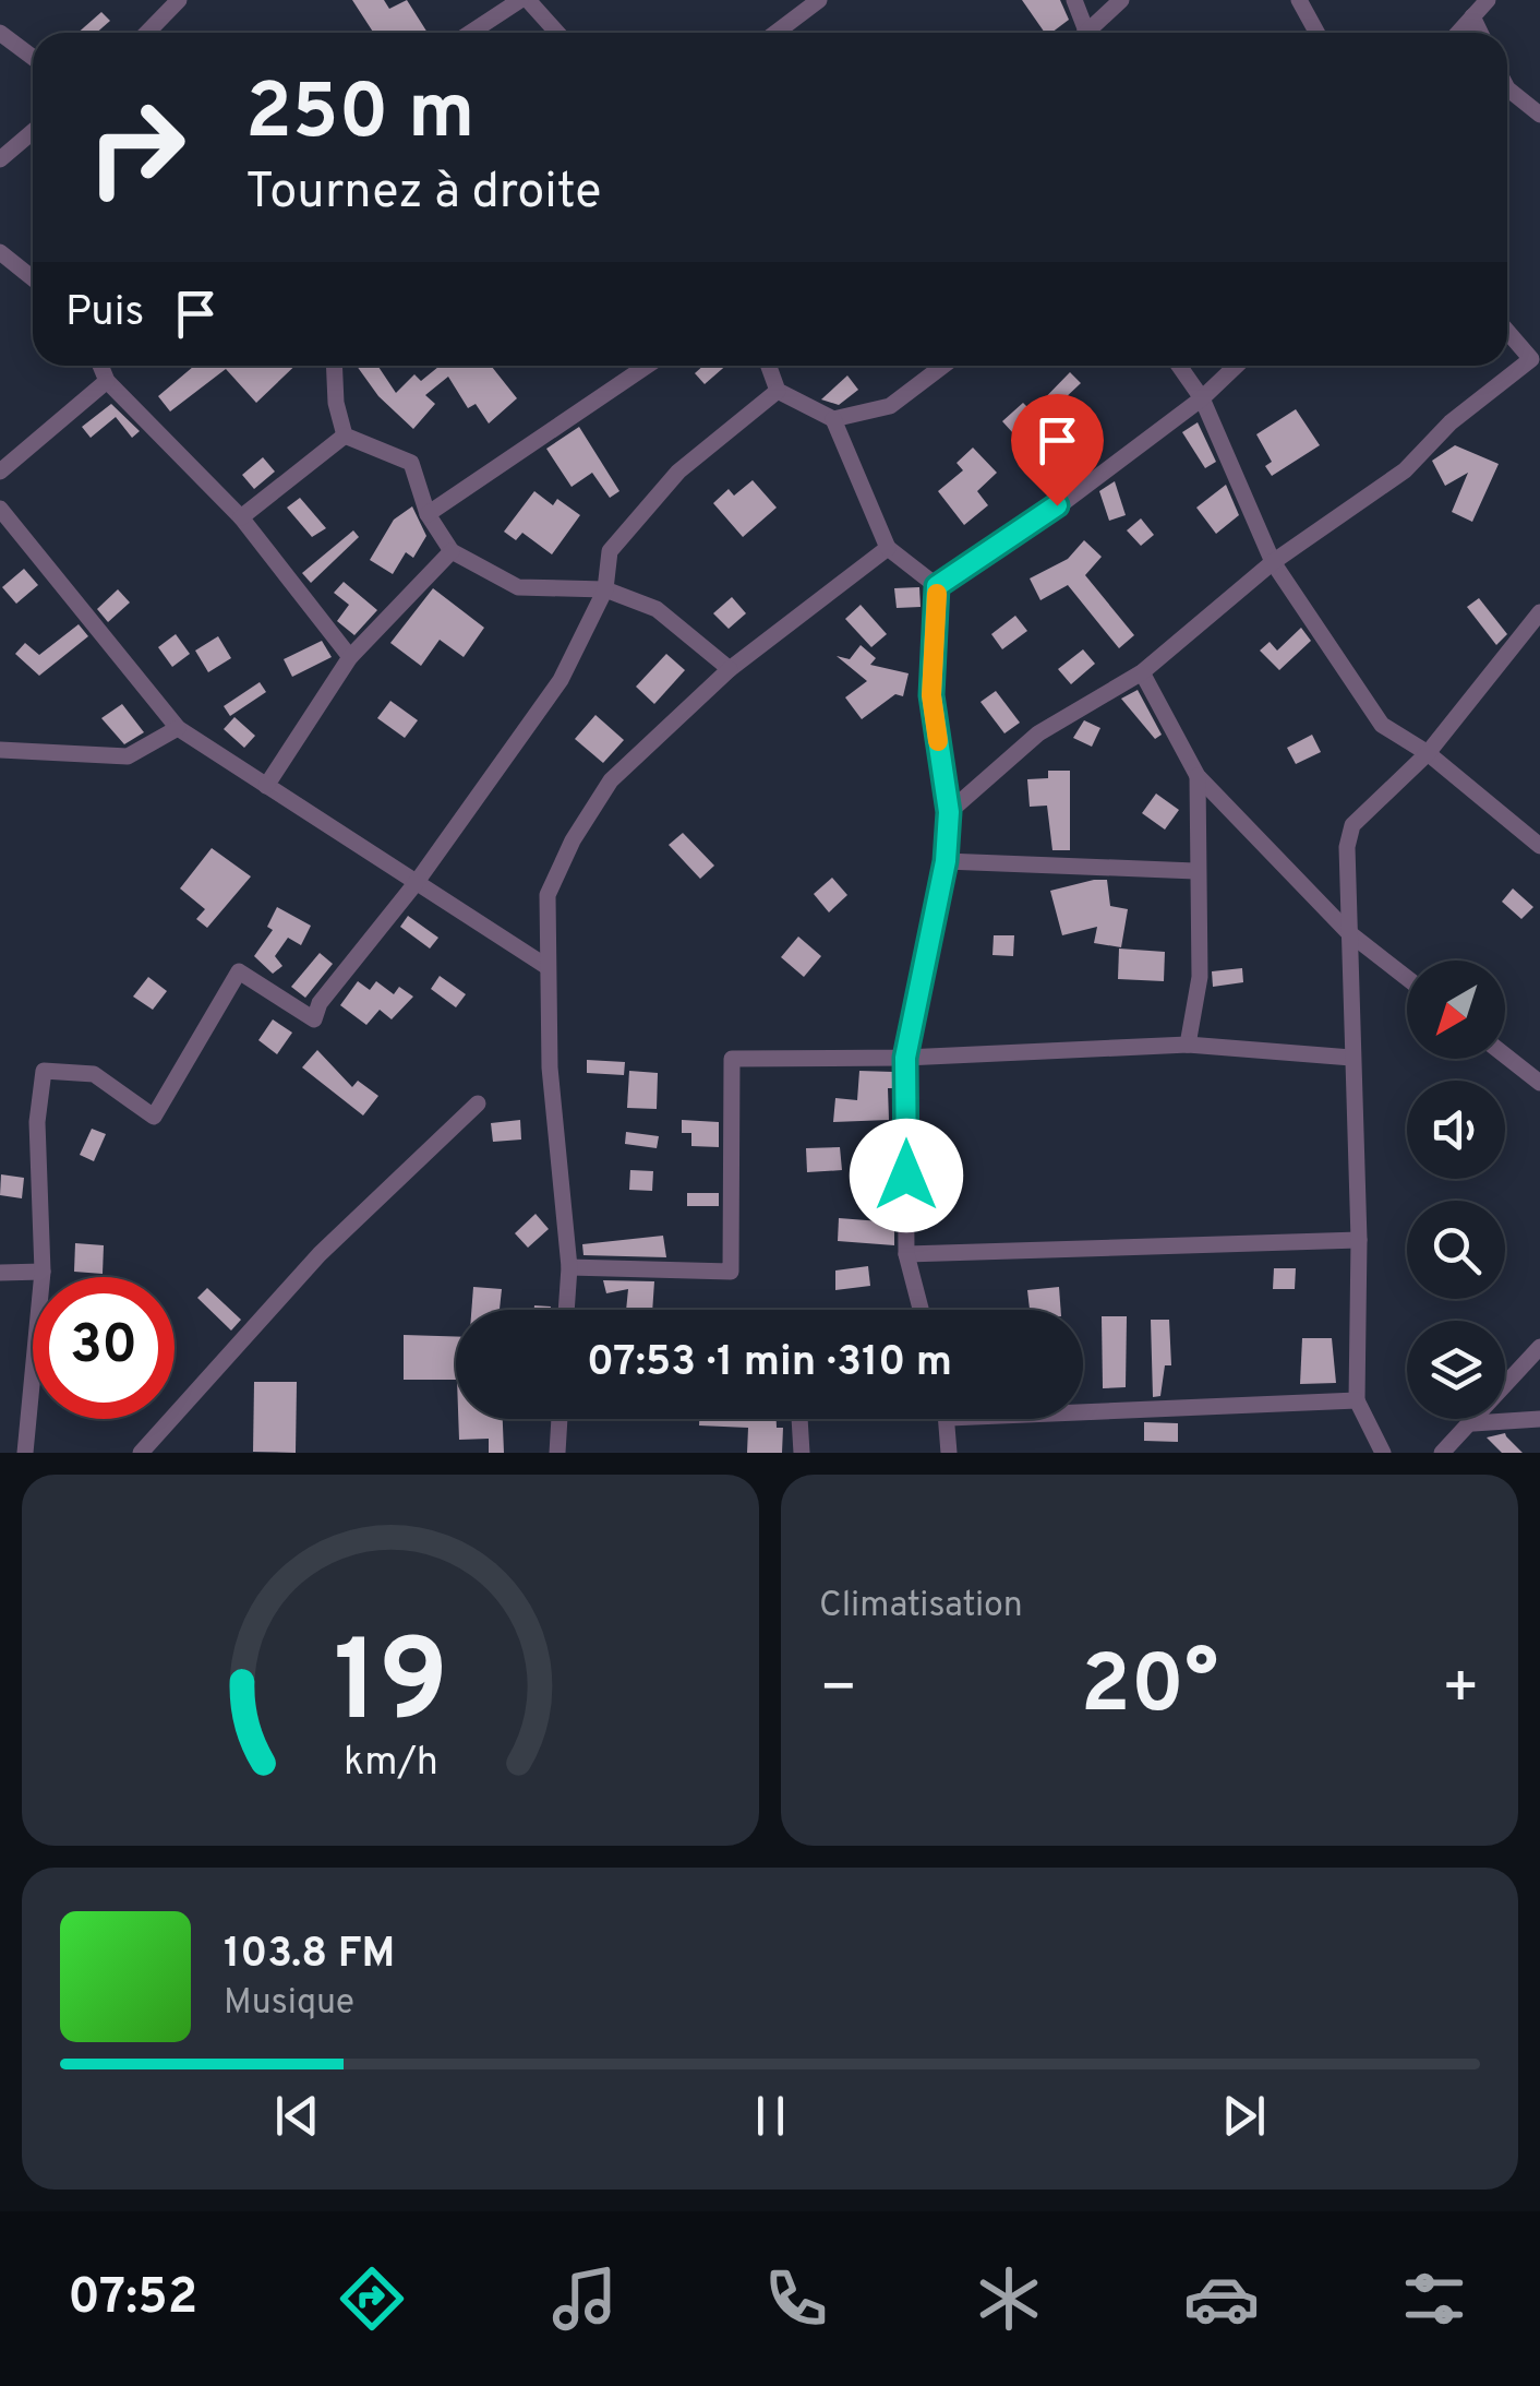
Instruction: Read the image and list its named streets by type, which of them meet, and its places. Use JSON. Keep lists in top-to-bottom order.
{
  "north": "bottom left",
  "page": {
    "turn": ["250 m", "Tournez à droite"],
    "then": "Puis",
    "limit": "30",
    "trip": "07:53 · 1 min · 310 m",
    "tile": "Climatisation",
    "heat": ["−", "20°", "+"],
    "song": ["103.8 FM", "Musique"],
    "tabs": "07:52",
    "gauge": ["19", "km/h"]
  }
}
